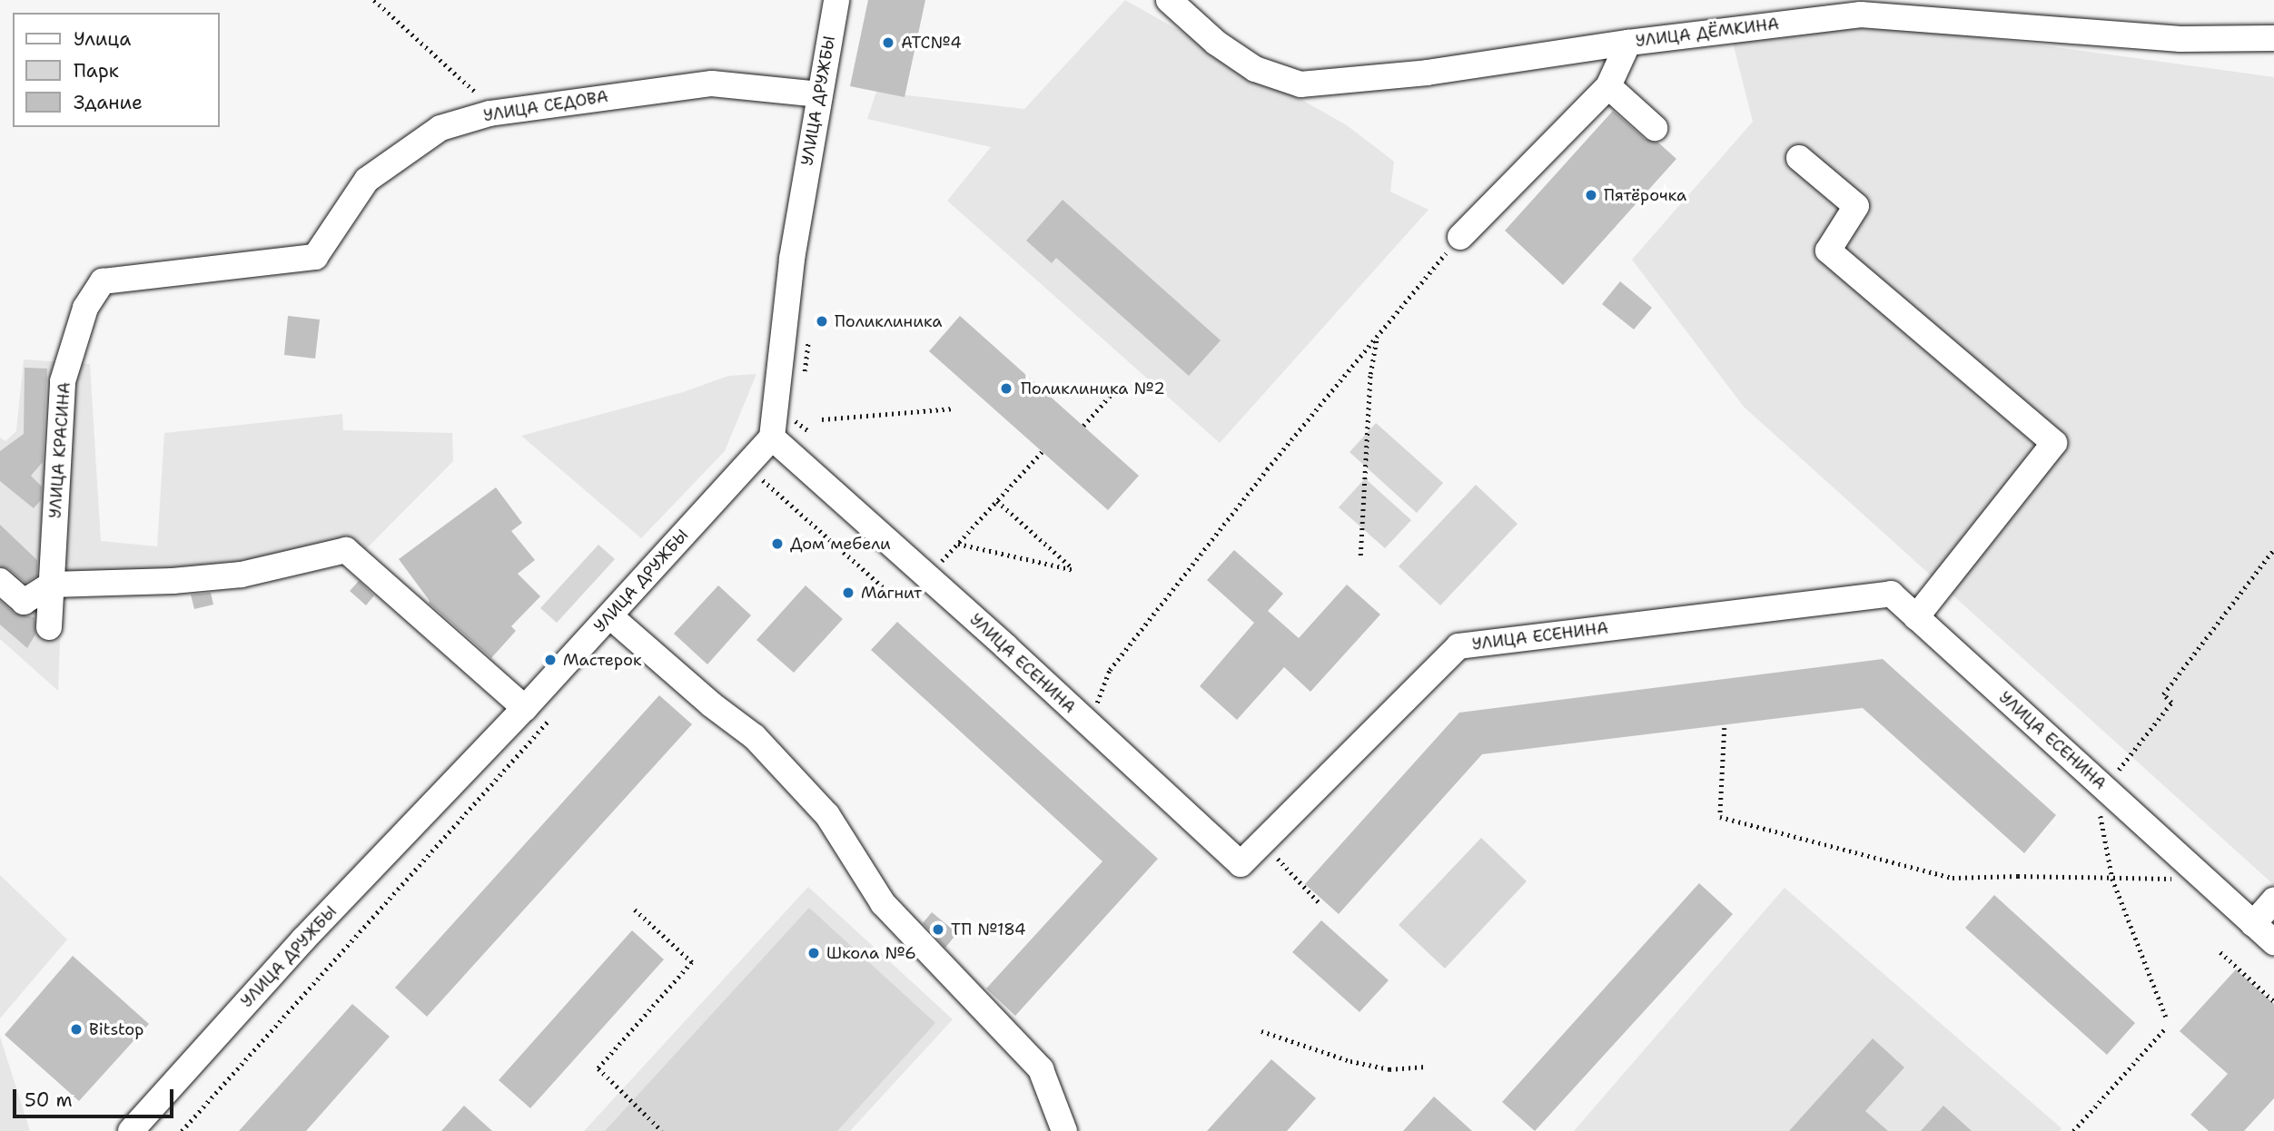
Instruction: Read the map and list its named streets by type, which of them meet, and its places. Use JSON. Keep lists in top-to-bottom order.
{
  "streets": {
    "street": [
      "УЛИЦА ДЁМКИНА",
      "УЛИЦА ДРУЖБЫ",
      "УЛИЦА СЕДОВА",
      "УЛИЦА КРАСИНА",
      "УЛИЦА ЕСЕНИНА"
    ]
  },
  "crossings": [
    ["УЛИЦА ДРУЖБЫ", "УЛИЦА СЕДОВА"],
    ["УЛИЦА ДРУЖБЫ", "УЛИЦА ЕСЕНИНА"],
    ["УЛИЦА СЕДОВА", "УЛИЦА КРАСИНА"]
  ],
  "places": [
    "АТС№4",
    "Пятёрочка",
    "Поликлиника",
    "Поликлиника №2",
    "Дом мебели",
    "Магнит",
    "Мастерок",
    "ТП №184",
    "Школа №6",
    "Bitstop"
  ],
  "legend": ["Улица", "Парк", "Здание"],
  "scale_bar": "50 m"
}
